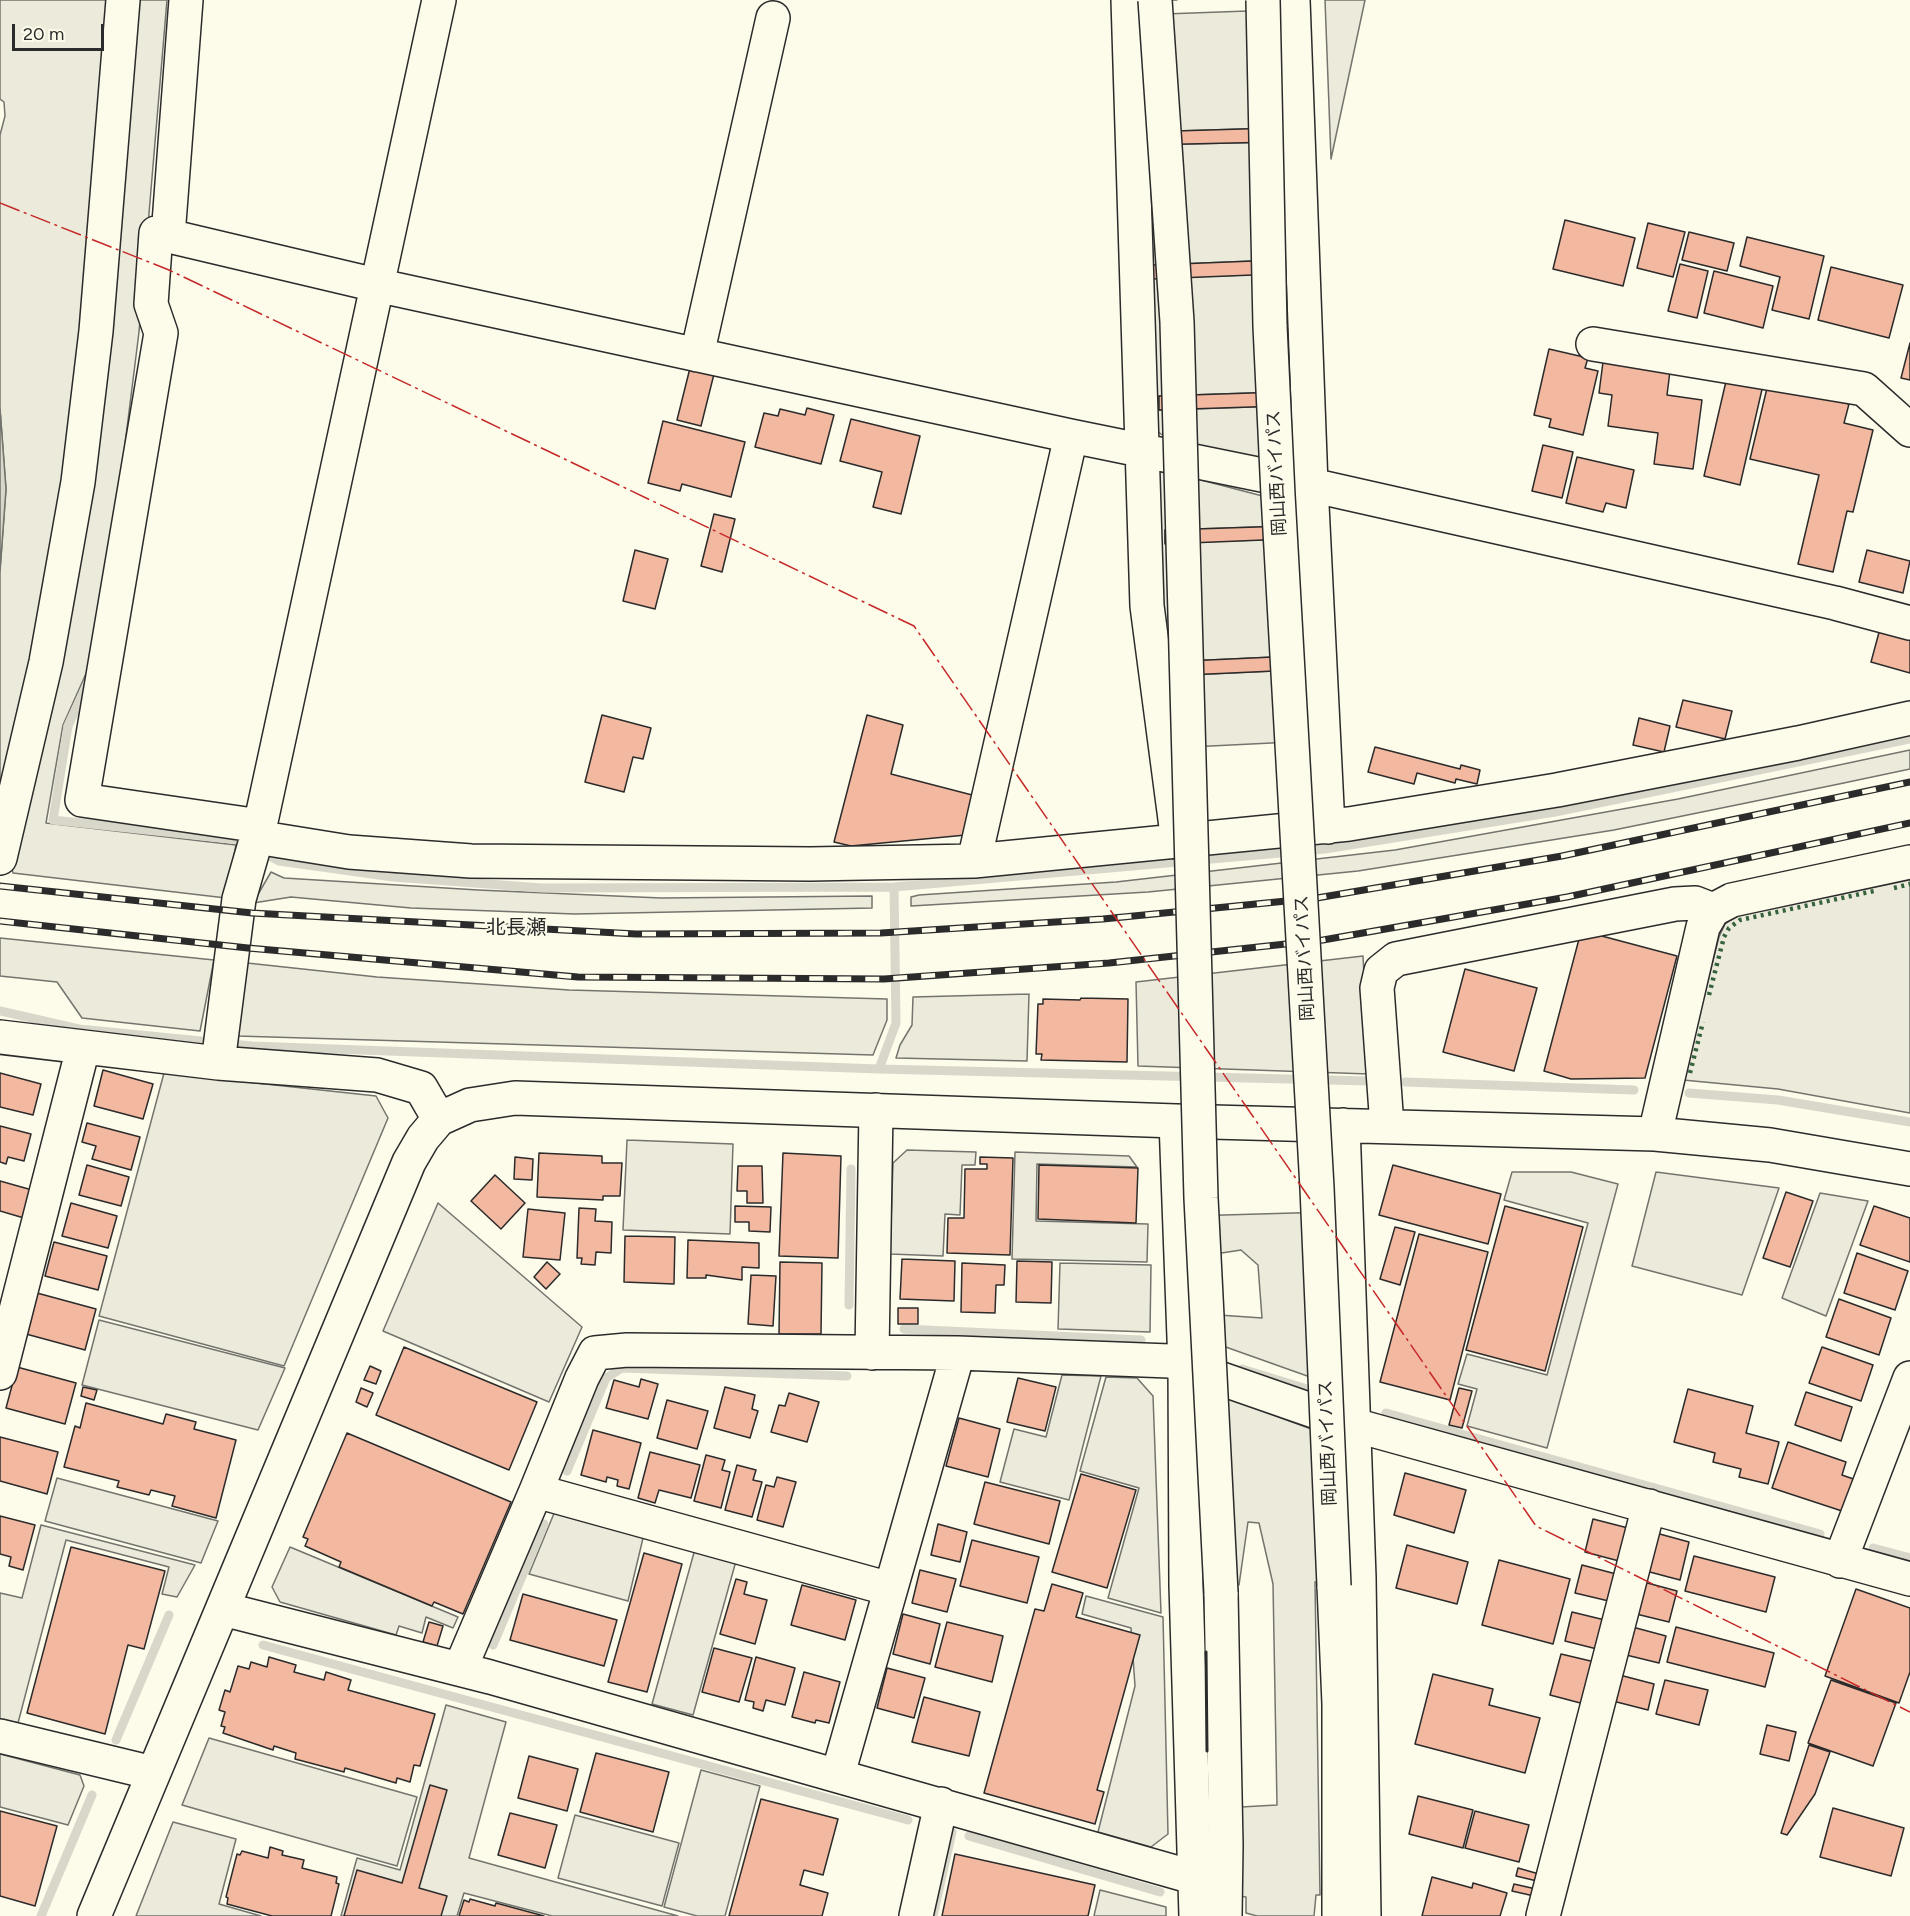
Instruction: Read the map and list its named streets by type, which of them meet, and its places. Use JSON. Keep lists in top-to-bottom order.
{
  "streets": {
    "main road": ["岡山西バイパス"]
  },
  "districts": ["北長瀬"],
  "scale_bar": "20 m"
}
